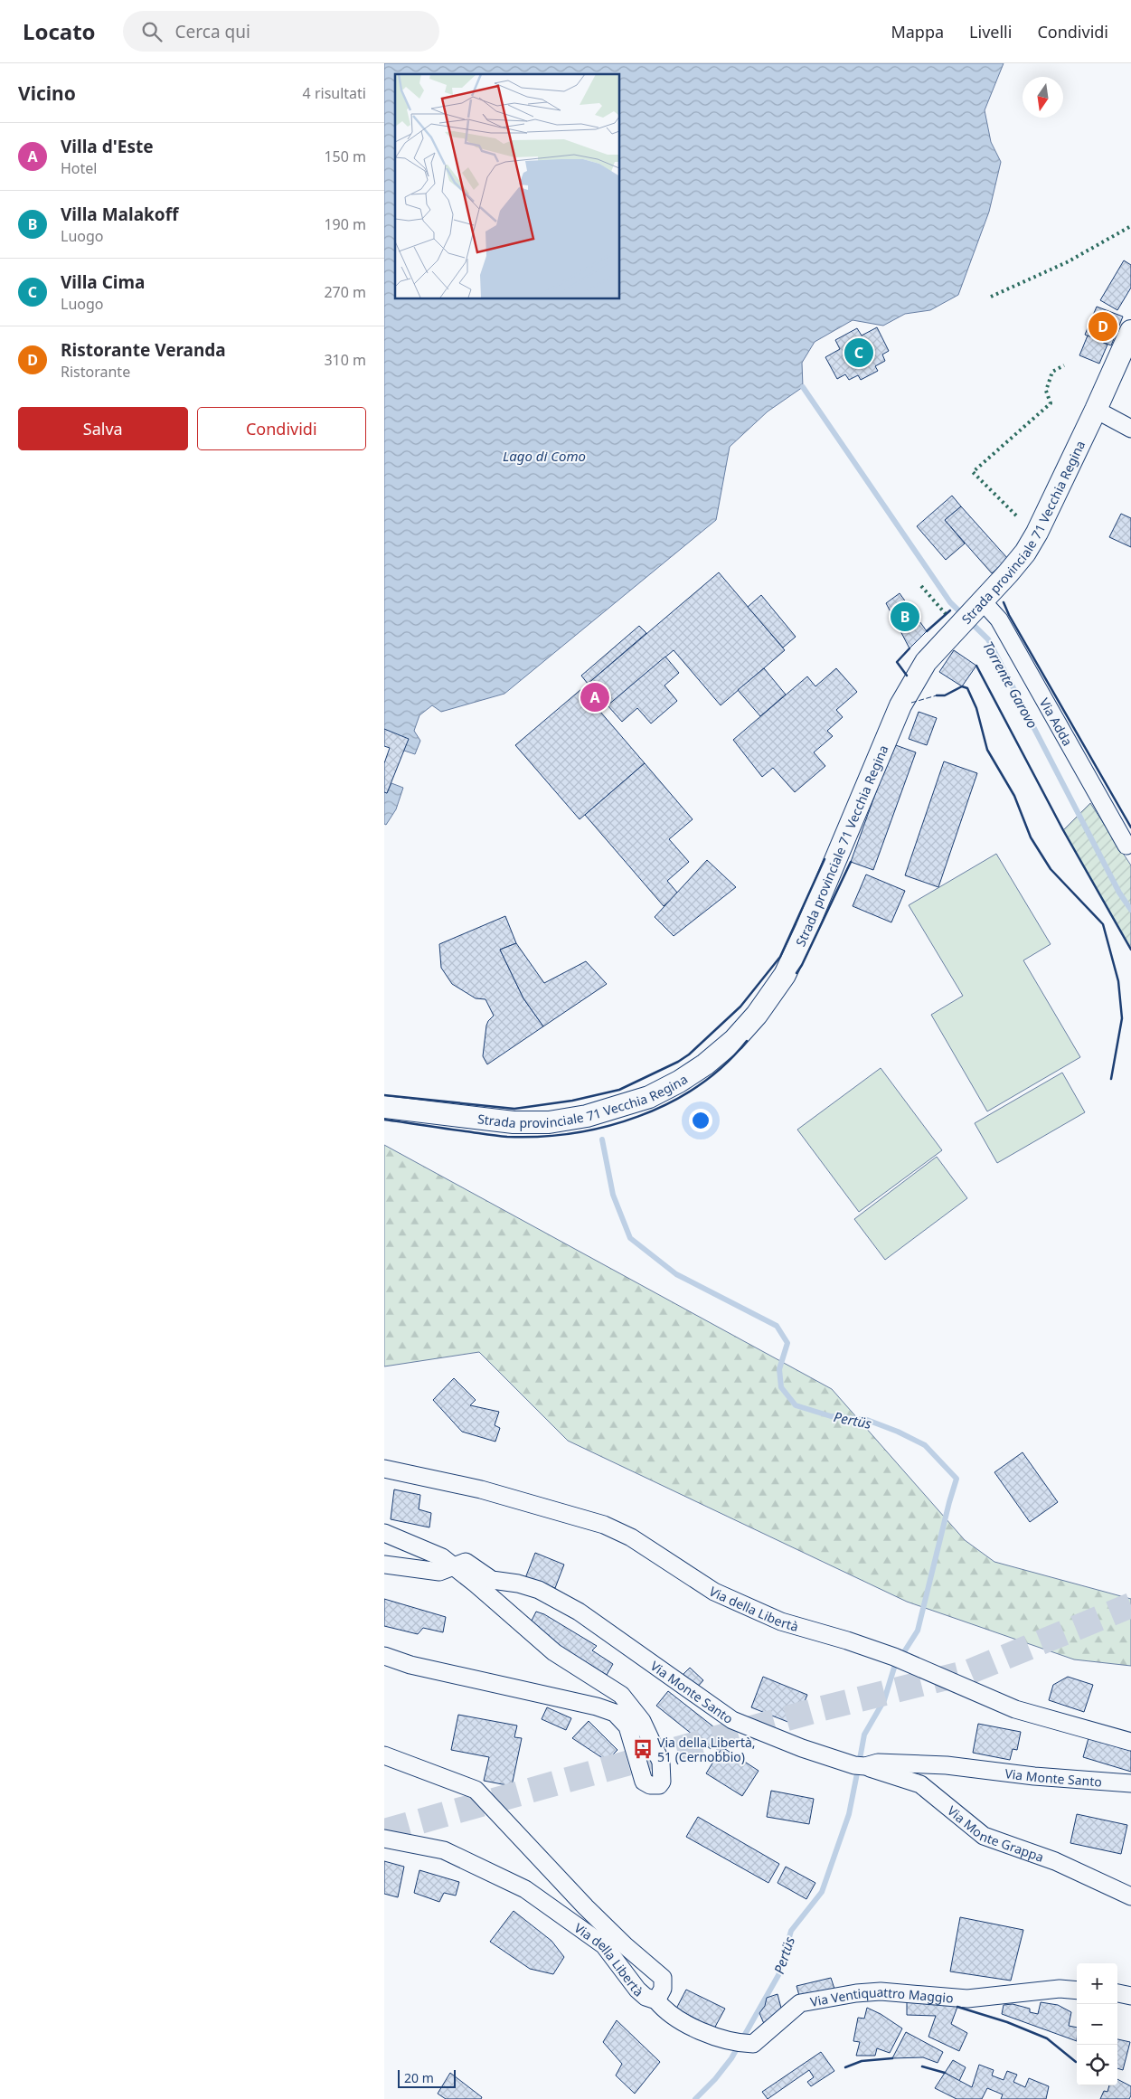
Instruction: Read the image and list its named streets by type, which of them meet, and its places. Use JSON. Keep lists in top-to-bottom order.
{
  "streets": {
    "street": [
      "Strada provinciale 71 Vecchia Regina",
      "Via Adda",
      "Via della Libertà",
      "Via Monte Santo",
      "Via Monte Grappa",
      "Via Ventiquattro Maggio"
    ]
  },
  "crossings": [
    ["Strada provinciale 71 Vecchia Regina", "Via Adda"],
    ["Via della Libertà", "Via Ventiquattro Maggio"],
    ["Via Monte Santo", "Via Monte Grappa"]
  ],
  "water": ["Lago di Como", "Torrente Garovo", "Pertüs"],
  "places": {
    "bus stop": ["Via della Libertà, 51 (Cernobbio)"]
  },
  "scale_bar": "20 m",
  "north": "bottom",
  "page": {
    "header": "Locato",
    "search": "Cerca qui",
    "nav": ["Mappa", "Livelli", "Condividi"],
    "heading": ["Vicino", "4 risultati"],
    "list": [
      {
        "mark": "A",
        "name": "Villa d'Este",
        "note": "Hotel",
        "value": "150 m"
      },
      {
        "mark": "B",
        "name": "Villa Malakoff",
        "note": "Luogo",
        "value": "190 m"
      },
      {
        "mark": "C",
        "name": "Villa Cima",
        "note": "Luogo",
        "value": "270 m"
      },
      {
        "mark": "D",
        "name": "Ristorante Veranda",
        "note": "Ristorante",
        "value": "310 m"
      }
    ],
    "pins": [
      "D",
      "C",
      "B",
      "A"
    ],
    "buttons": ["Salva", "Condividi"],
    "map_buttons": ["+", "−"],
    "scale": "20 m"
  }
}
